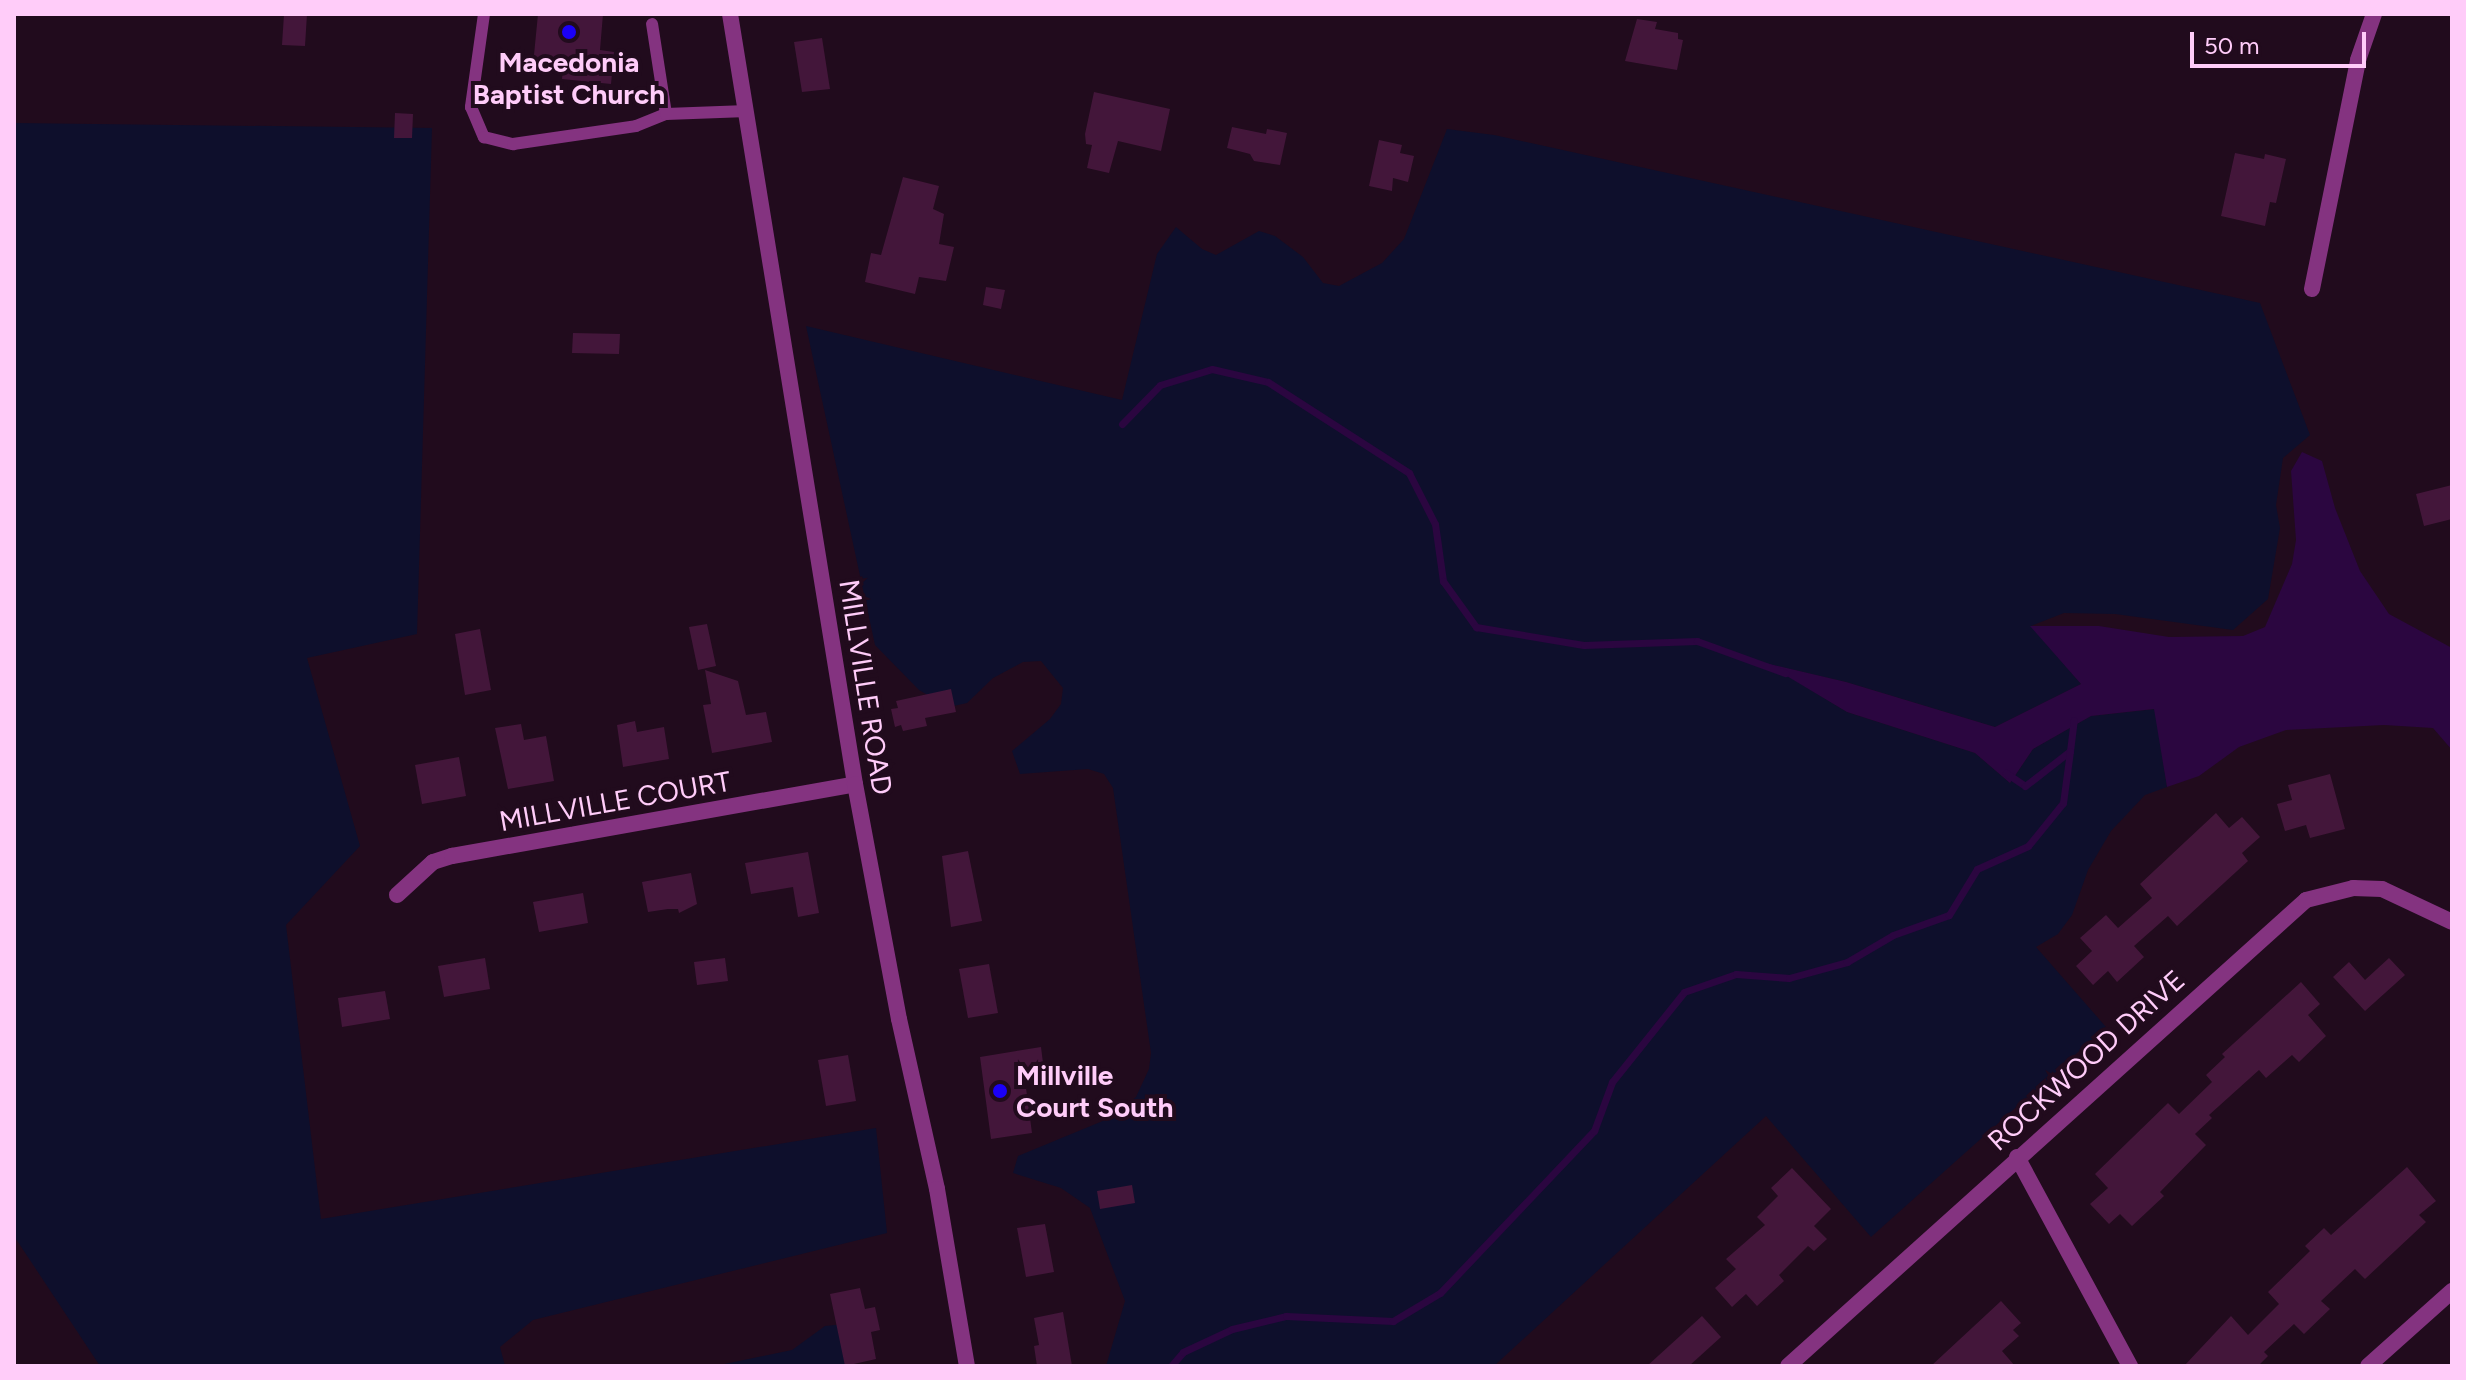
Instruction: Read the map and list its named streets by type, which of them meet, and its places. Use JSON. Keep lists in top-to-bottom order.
{
  "streets": {
    "street": ["MILLVILLE ROAD", "MILLVILLE COURT", "ROCKWOOD DRIVE"]
  },
  "crossings": [
    ["MILLVILLE ROAD", "MILLVILLE COURT"]
  ],
  "places": ["Macedonia Baptist Church", "Millville Court South"],
  "scale_bar": "50 m"
}
